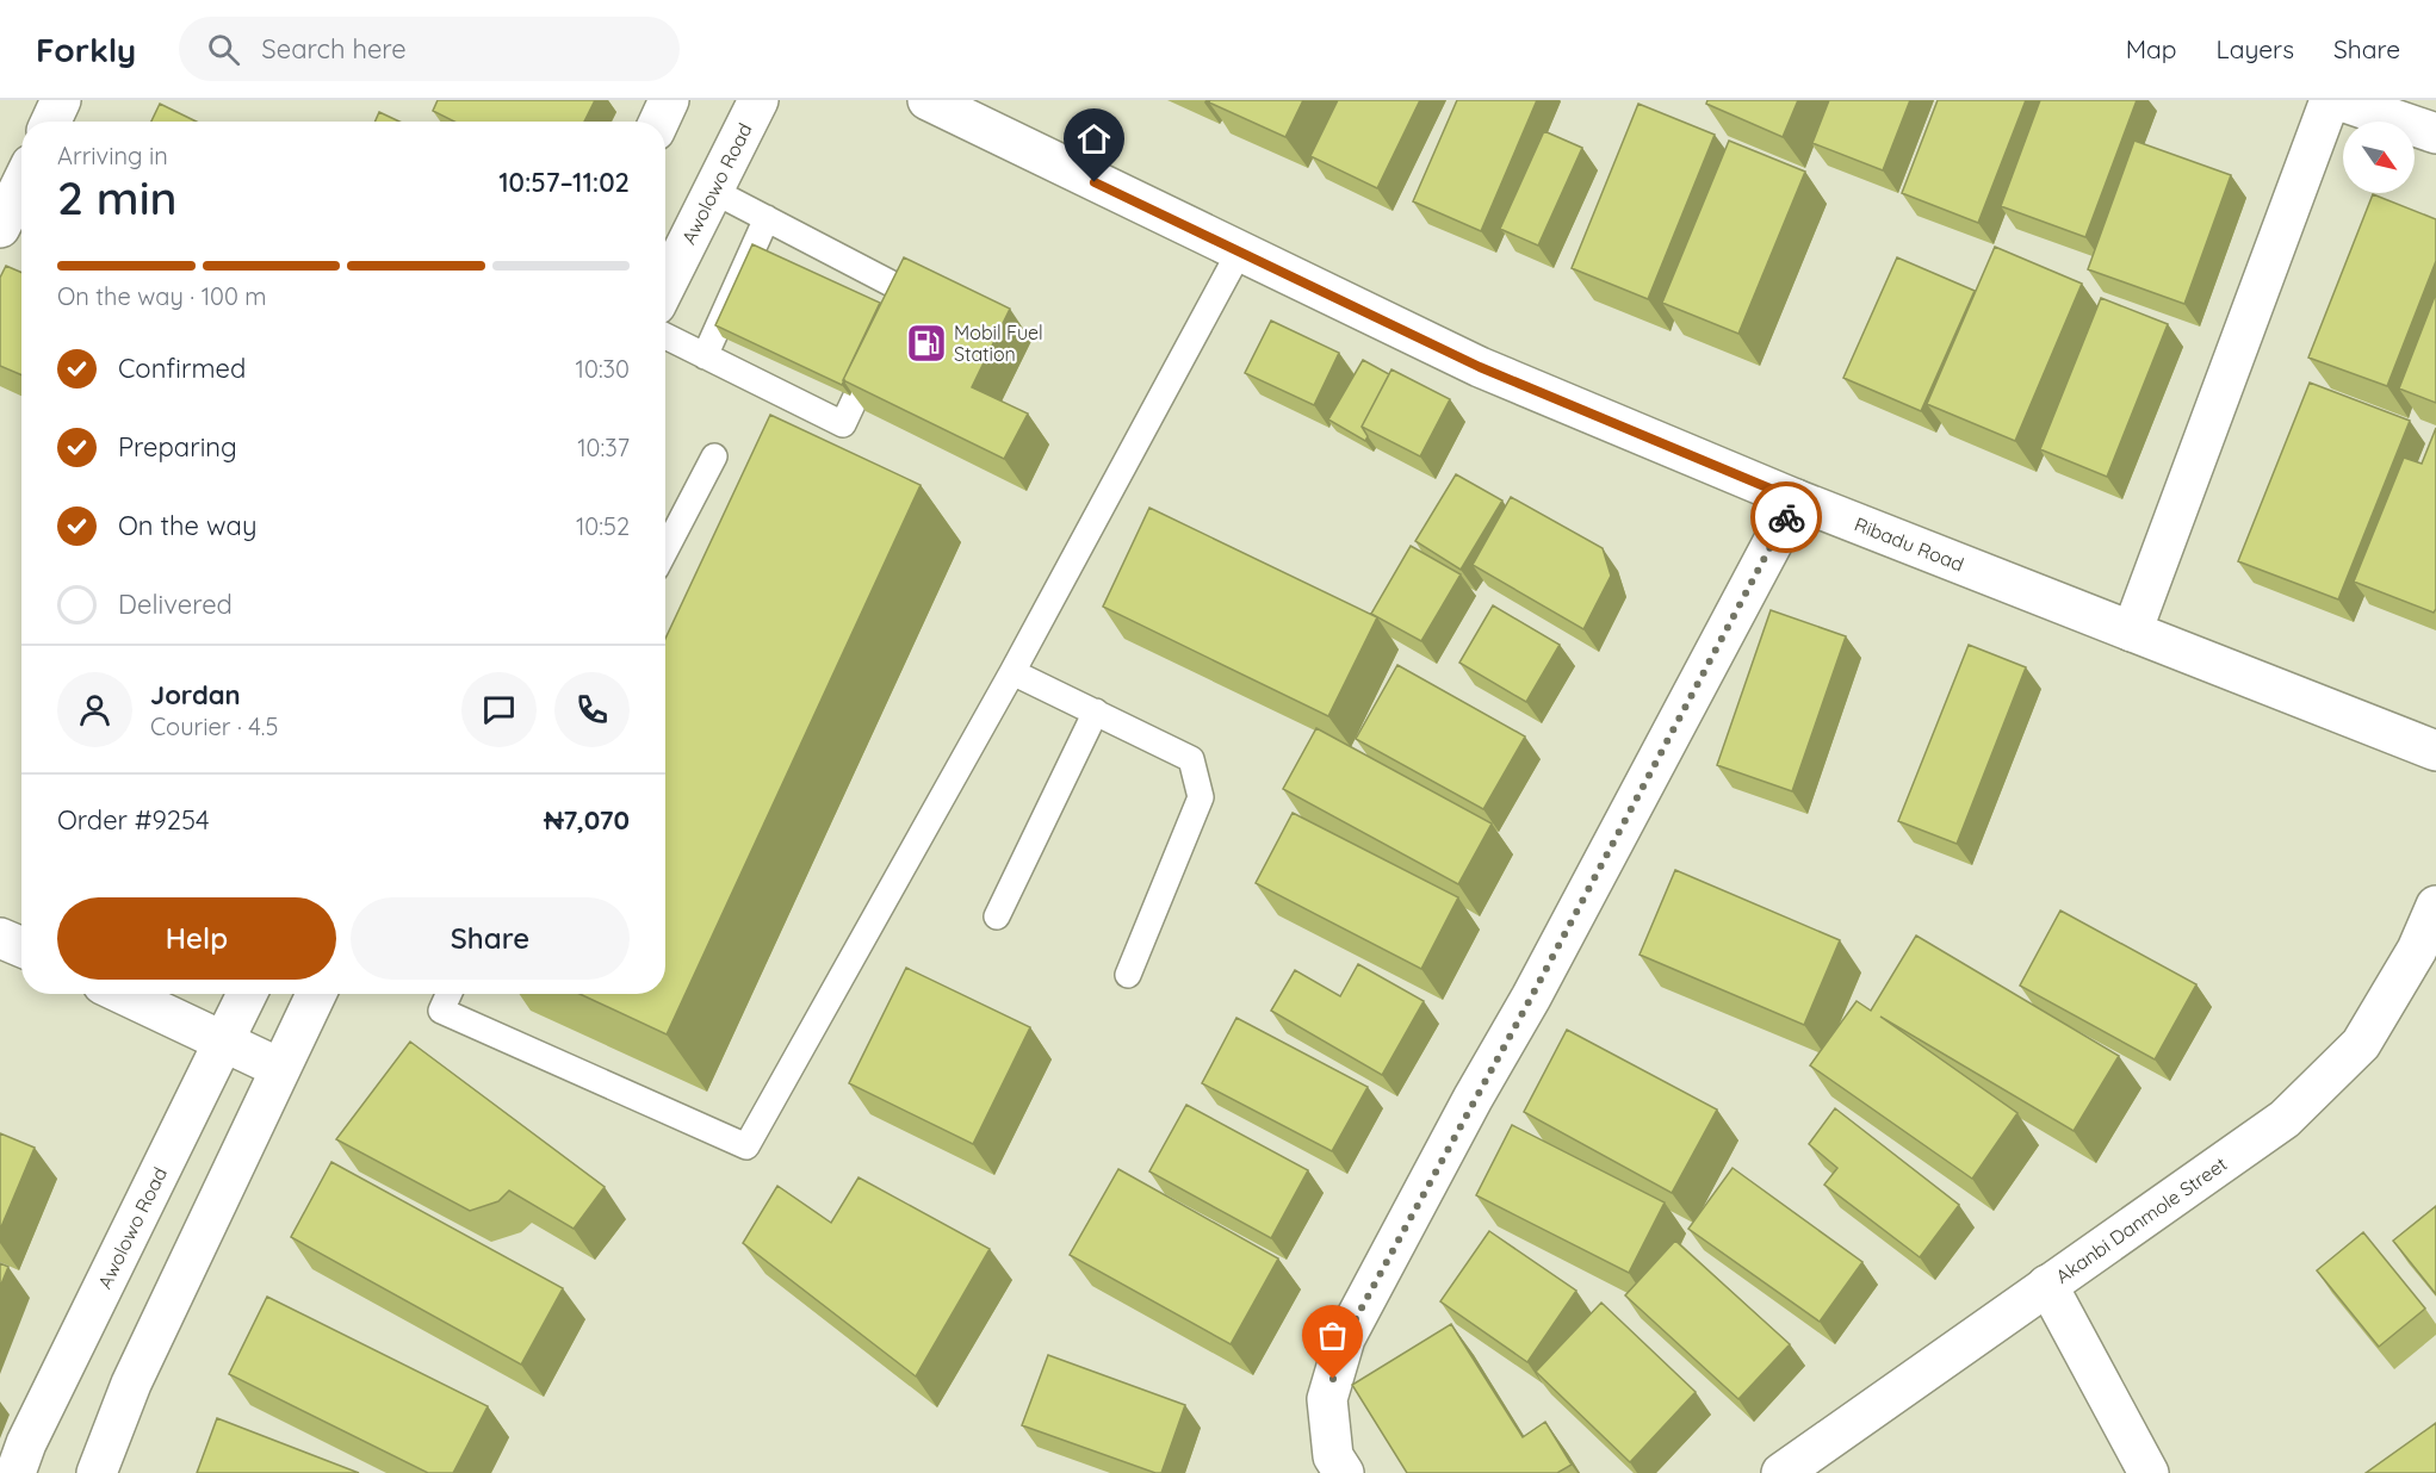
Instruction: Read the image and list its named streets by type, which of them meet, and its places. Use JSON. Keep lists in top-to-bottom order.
{
  "streets": {
    "street": ["Awolowo Road", "Ribadu Road", "Akanbi Danmole Street"]
  },
  "places": {
    "fuel station": ["Mobil Fuel Station"]
  },
  "north": "bottom right",
  "page": {
    "header": "Forkly",
    "search": "Search here",
    "nav": ["Map", "Layers", "Share"],
    "heading": ["2 min", "Arriving in", "10:57–11:02"],
    "panel": [
      "Jordan",
      "Courier · 4.5",
      "Order #9254",
      "₦7,070"
    ],
    "bar": "On the way · 100 m",
    "list": [
      ["Confirmed", "10:30"],
      ["Preparing", "10:37"],
      ["On the way", "10:52"],
      "Delivered"
    ],
    "buttons": ["Help", "Share"]
  }
}
